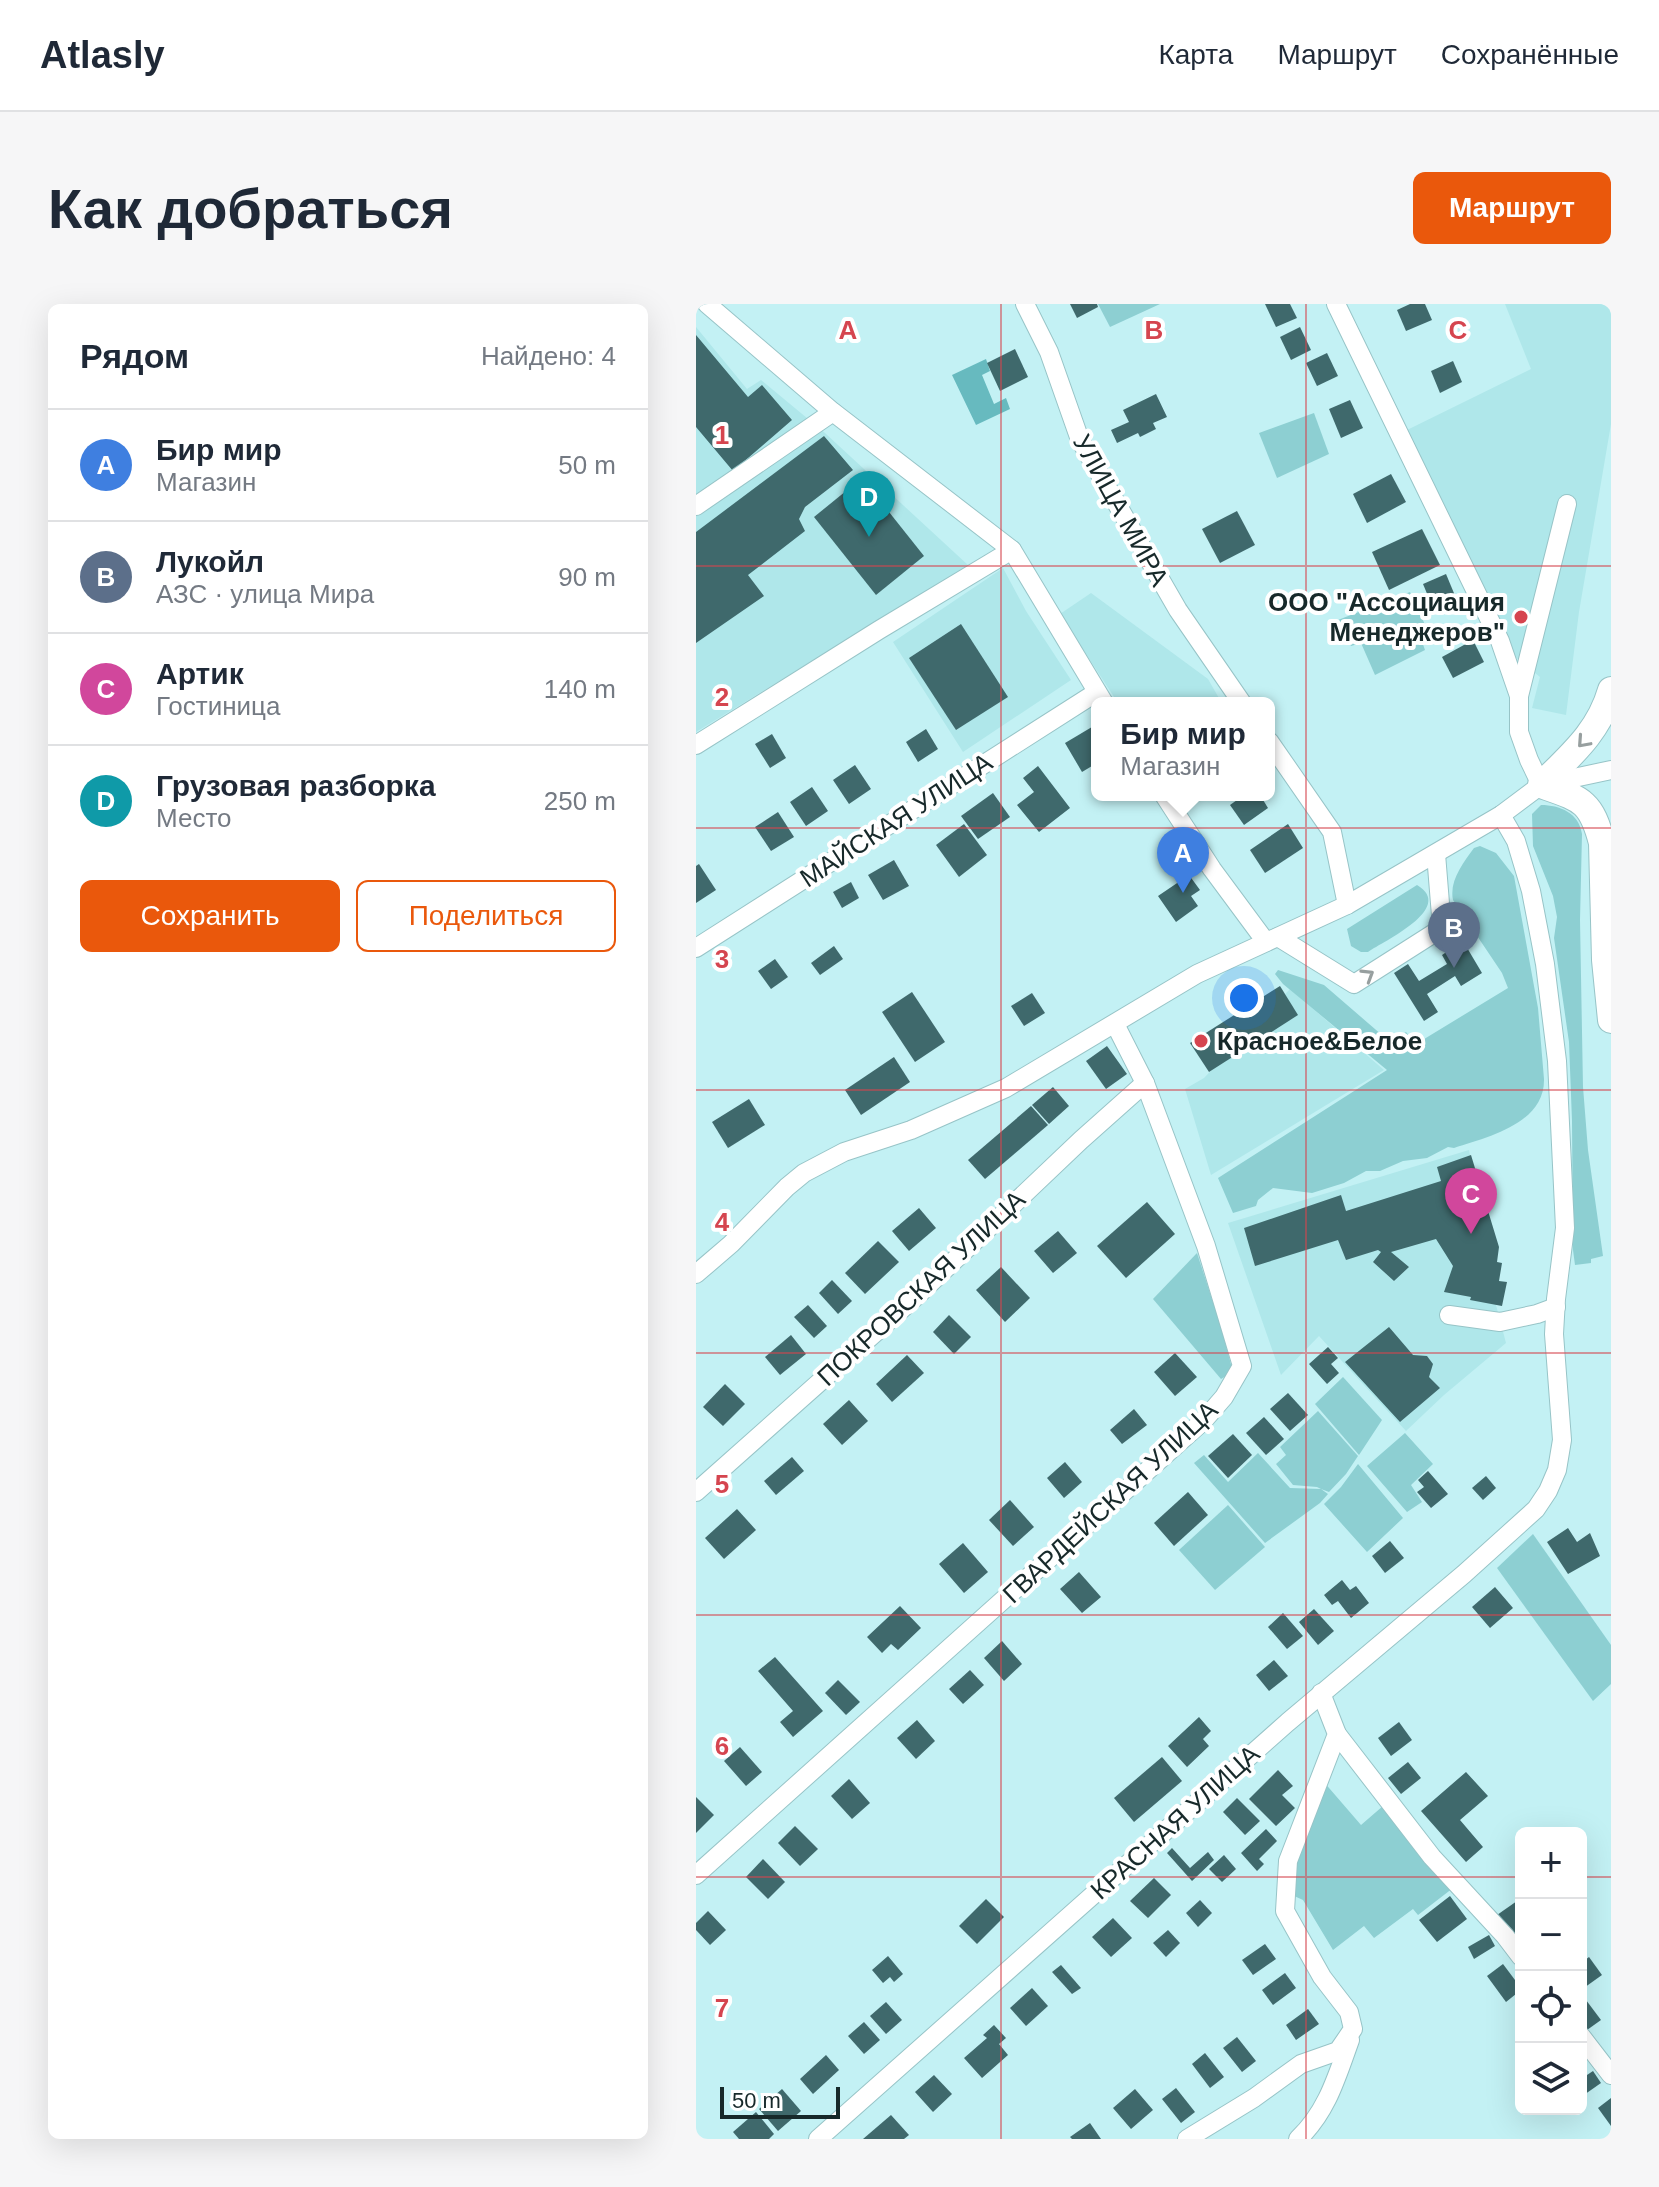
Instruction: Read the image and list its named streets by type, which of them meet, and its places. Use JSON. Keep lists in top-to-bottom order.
{
  "streets": {
    "street": [
      "УЛИЦА МИРА",
      "МАЙСКАЯ УЛИЦА",
      "ПОКРОВСКАЯ УЛИЦА",
      "ГВАРДЕЙСКАЯ УЛИЦА",
      "КРАСНАЯ УЛИЦА"
    ]
  },
  "crossings": [
    ["ПОКРОВСКАЯ УЛИЦА", "ГВАРДЕЙСКАЯ УЛИЦА"]
  ],
  "places": ["ООО \"Ассоциация Менеджеров\"", "Красное&Белое"],
  "scale_bar": "50 m",
  "page": {
    "header": "Atlasly",
    "nav": ["Карта", "Маршрут", "Сохранённые"],
    "buttons": [
      "Маршрут",
      ["Сохранить", "Поделиться"]
    ],
    "title": "Как добраться",
    "heading": ["Рядом", "Найдено: 4"],
    "list": [
      {
        "mark": "A",
        "name": "Бир мир",
        "note": "Магазин",
        "value": "50 m"
      },
      {
        "mark": "B",
        "name": "Лукойл",
        "note": "АЗС · улица Мира",
        "value": "90 m"
      },
      {
        "mark": "C",
        "name": "Артик",
        "note": "Гостиница",
        "value": "140 m"
      },
      {
        "mark": "D",
        "name": "Грузовая разборка",
        "note": "Место",
        "value": "250 m"
      }
    ],
    "pins": [
      "D",
      "A",
      "B",
      "C"
    ],
    "popup": ["Бир мир", "Магазин"],
    "map_buttons": ["+", "−"],
    "scale": "50 m"
  },
  "grid": {
    "columns": ["A", "B", "C"],
    "rows": [
      "1",
      "2",
      "3",
      "4",
      "5",
      "6",
      "7"
    ]
  }
}
